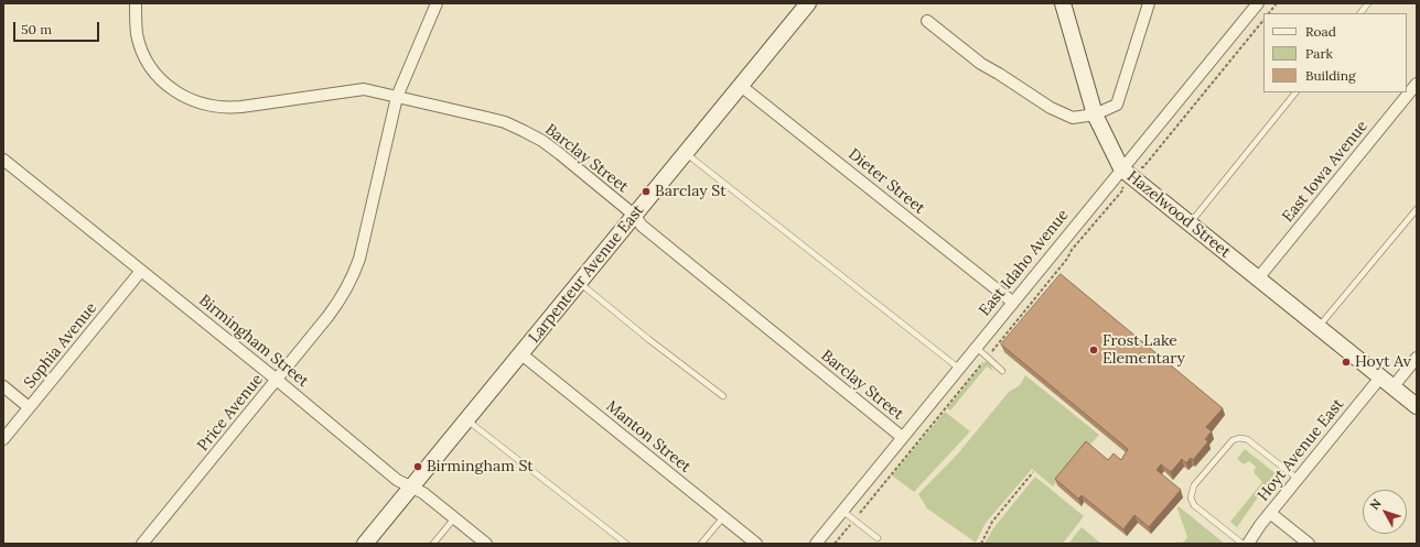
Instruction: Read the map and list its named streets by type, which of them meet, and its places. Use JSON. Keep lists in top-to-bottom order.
{
  "streets": {
    "street": [
      "Barclay Street",
      "East Iowa Avenue",
      "Dieter Street",
      "Hazelwood Street",
      "East Idaho Avenue",
      "Larpenteur Avenue East",
      "Birmingham Street",
      "Sophia Avenue",
      "Price Avenue",
      "Manton Street",
      "Hoyt Avenue East"
    ]
  },
  "crossings": [
    ["Barclay Street", "East Idaho Avenue"],
    ["Barclay Street", "Larpenteur Avenue East"],
    ["Barclay Street", "Price Avenue"],
    ["East Iowa Avenue", "Hazelwood Street"],
    ["Dieter Street", "East Idaho Avenue"],
    ["Dieter Street", "Larpenteur Avenue East"],
    ["Hazelwood Street", "East Idaho Avenue"],
    ["Hazelwood Street", "Hoyt Avenue East"],
    ["Larpenteur Avenue East", "Birmingham Street"],
    ["Larpenteur Avenue East", "Manton Street"],
    ["Birmingham Street", "Sophia Avenue"],
    ["Birmingham Street", "Price Avenue"]
  ],
  "places": [
    "Barclay St",
    "Frost Lake Elementary",
    "Hoyt Av",
    "Birmingham St"
  ],
  "legend": ["Road", "Park", "Building"],
  "scale_bar": "50 m",
  "north": "top left"
}
